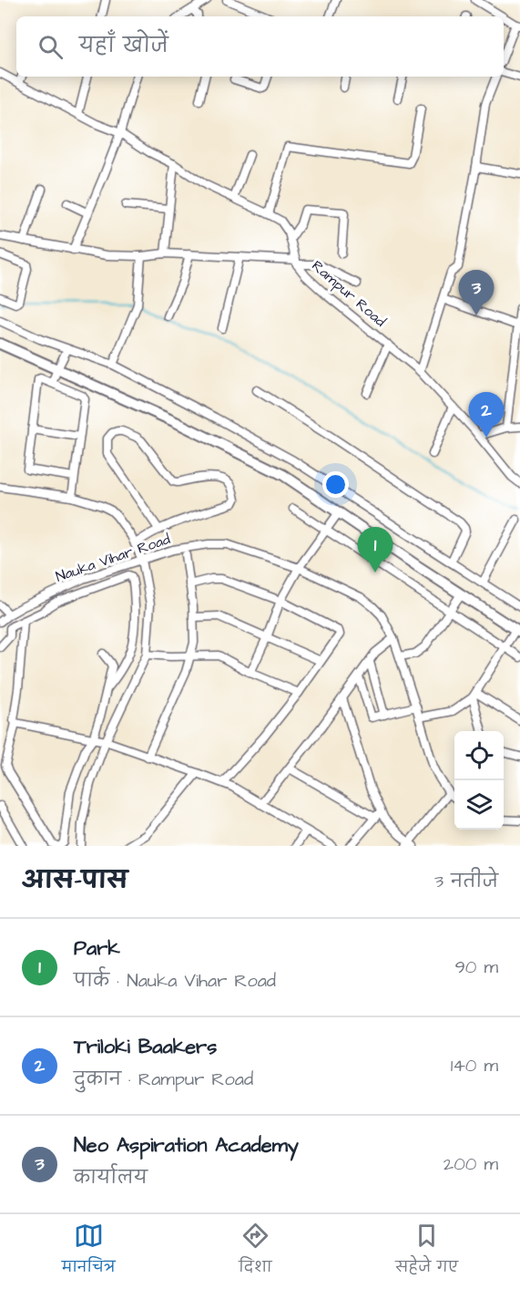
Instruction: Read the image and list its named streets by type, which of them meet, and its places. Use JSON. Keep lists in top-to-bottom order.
{
  "streets": {
    "street": ["Rampur Road", "Nauka Vihar Road"]
  },
  "page": {
    "search": "यहाँ खोजें",
    "pins": ["3", "2", "1"],
    "heading": ["आस-पास", "3 नतीजे"],
    "list": [
      {
        "mark": "1",
        "name": "Park",
        "note": "पार्क · Nauka Vihar Road",
        "value": "90 m"
      },
      {
        "mark": "2",
        "name": "Triloki Baakers",
        "note": "दुकान · Rampur Road",
        "value": "140 m"
      },
      {
        "mark": "3",
        "name": "Neo Aspiration Academy",
        "note": "कार्यालय",
        "value": "200 m"
      }
    ],
    "nav": ["मानचित्र", "दिशा", "सहेजे गए"]
  }
}
